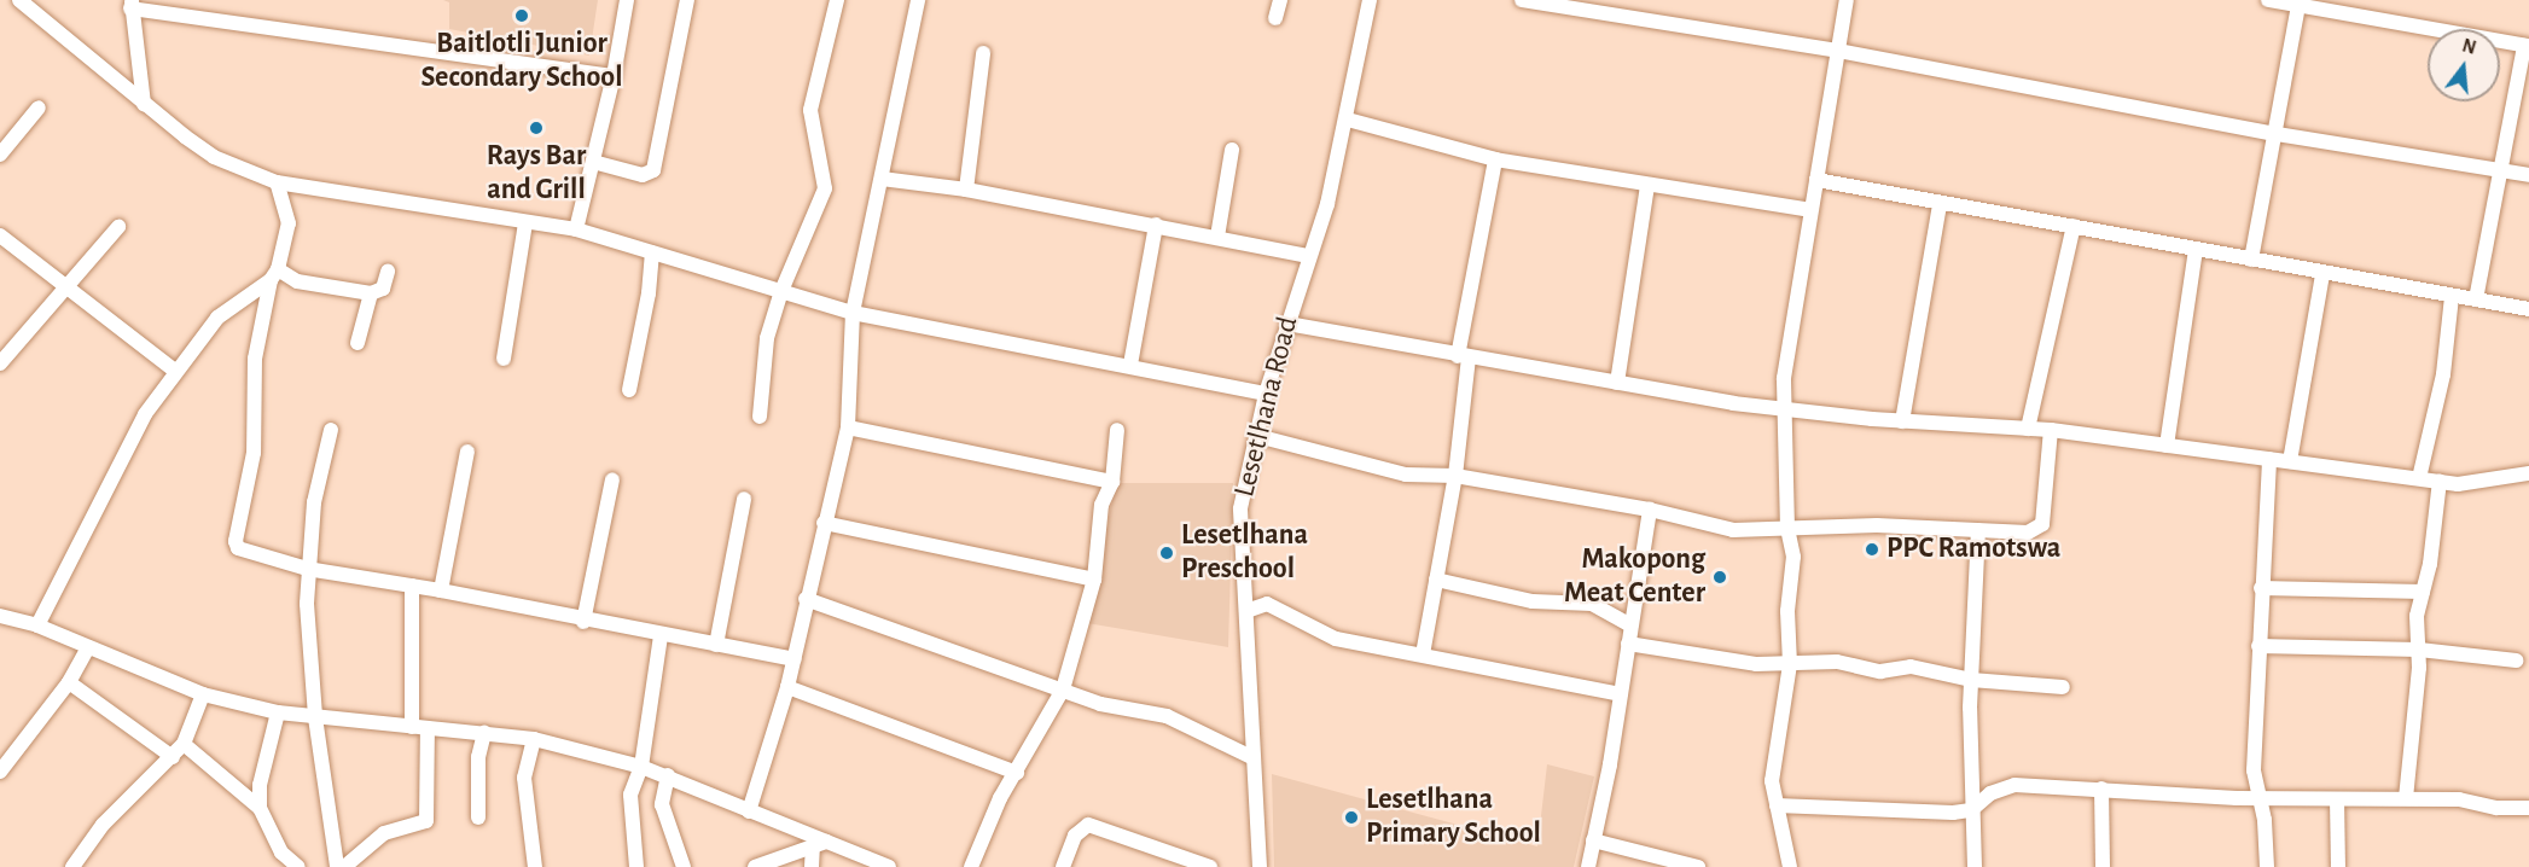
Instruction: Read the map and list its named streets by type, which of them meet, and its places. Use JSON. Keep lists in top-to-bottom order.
{
  "streets": {
    "street": ["Lesetlhana Road"]
  },
  "places": [
    "Baitlotli Junior Secondary School",
    "Rays Bar and Grill",
    "PPC Ramotswa",
    "Lesetlhana Preschool",
    "Makopong Meat Center",
    "Lesetlhana Primary School"
  ],
  "north": "top"
}
